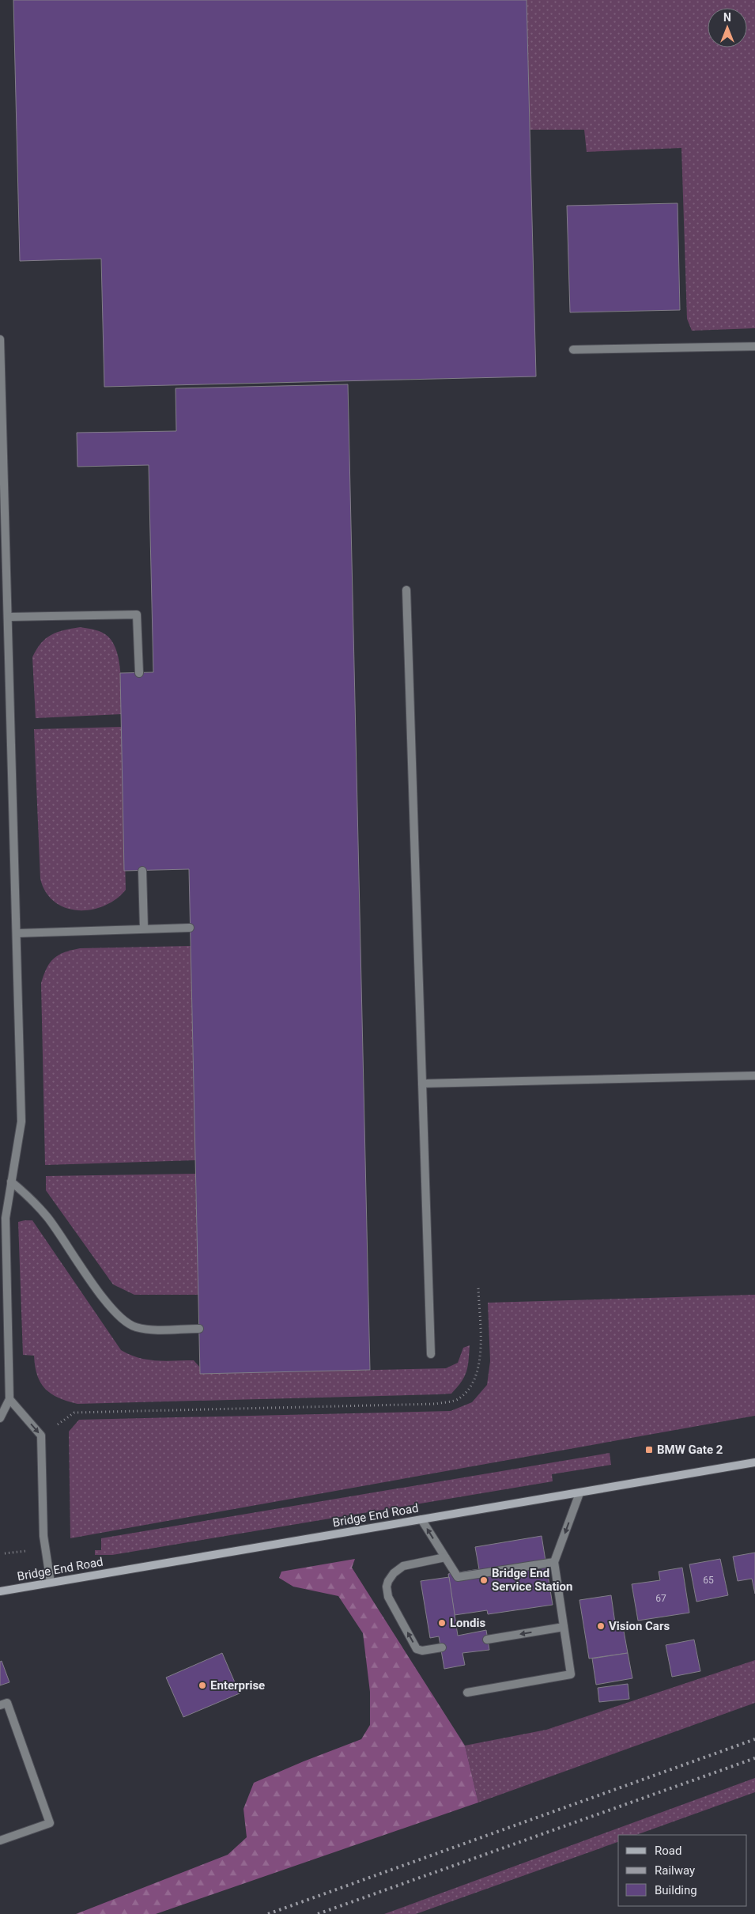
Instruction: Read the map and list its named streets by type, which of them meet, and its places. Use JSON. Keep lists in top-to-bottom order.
{
  "streets": {
    "main road": ["Bridge End Road"]
  },
  "places": {
    "transit": ["BMW Gate 2"],
    "other": [
      "Bridge End Service Station",
      "Londis",
      "Vision Cars",
      "Enterprise"
    ]
  },
  "house_numbers": ["65", "67"],
  "legend": ["Road", "Railway", "Building"],
  "north": "top"
}
